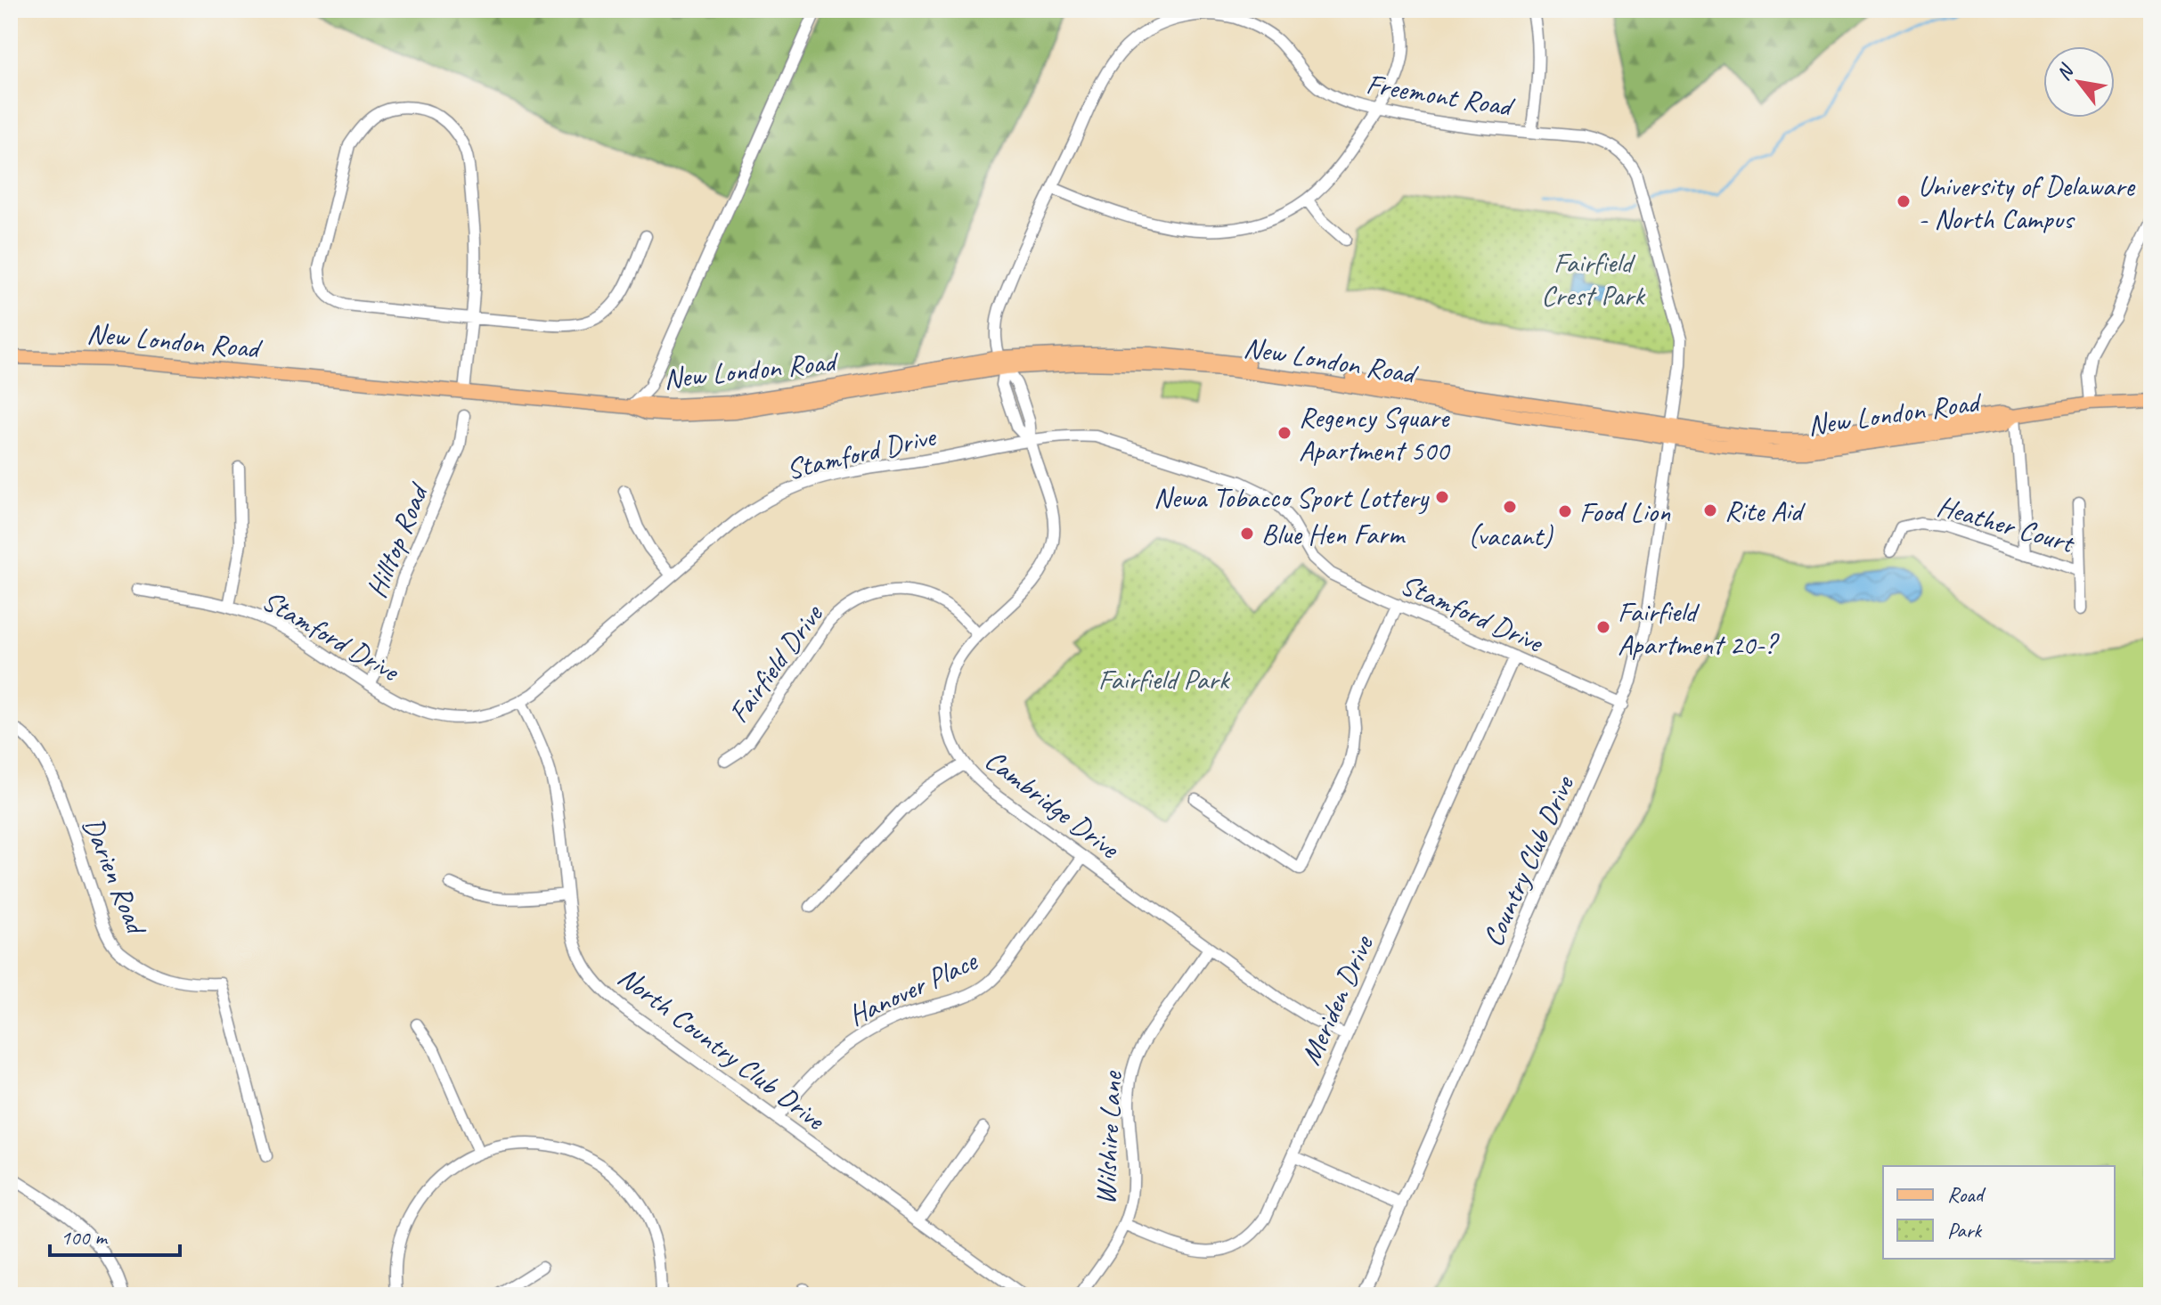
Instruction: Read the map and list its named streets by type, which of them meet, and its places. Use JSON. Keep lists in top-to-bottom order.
{
  "streets": {
    "main road": ["New London Road"],
    "street": [
      "Freemont Road",
      "Stamford Drive",
      "Heather Court",
      "Hilltop Road",
      "Fairfield Drive",
      "Cambridge Drive",
      "Country Club Drive",
      "Darien Road",
      "Hanover Place",
      "Meriden Drive",
      "North Country Club Drive",
      "Wilshire Lane"
    ]
  },
  "crossings": [
    ["Freemont Road", "New London Road"],
    ["Freemont Road", "Cambridge Drive"],
    ["Freemont Road", "Country Club Drive"],
    ["New London Road", "Cambridge Drive"],
    ["New London Road", "Country Club Drive"],
    ["Stamford Drive", "Hilltop Road"],
    ["Stamford Drive", "Cambridge Drive"],
    ["Stamford Drive", "Country Club Drive"],
    ["Stamford Drive", "Meriden Drive"],
    ["Stamford Drive", "North Country Club Drive"],
    ["Fairfield Drive", "Cambridge Drive"],
    ["Cambridge Drive", "Hanover Place"],
    ["Cambridge Drive", "Meriden Drive"],
    ["Cambridge Drive", "Wilshire Lane"],
    ["Hanover Place", "North Country Club Drive"],
    ["Meriden Drive", "Wilshire Lane"]
  ],
  "parks": ["Fairfield Crest Park", "Fairfield Park"],
  "places": [
    "University of Delaware - North Campus",
    "Regency Square Apartment 500",
    "Newa Tobacco Sport Lottery",
    "(vacant)",
    "Rite Aid",
    "Food Lion",
    "Blue Hen Farm",
    "Fairfield Apartment 20-?"
  ],
  "legend": ["Road", "Park"],
  "scale_bar": "100 m",
  "north": "top left"
}
